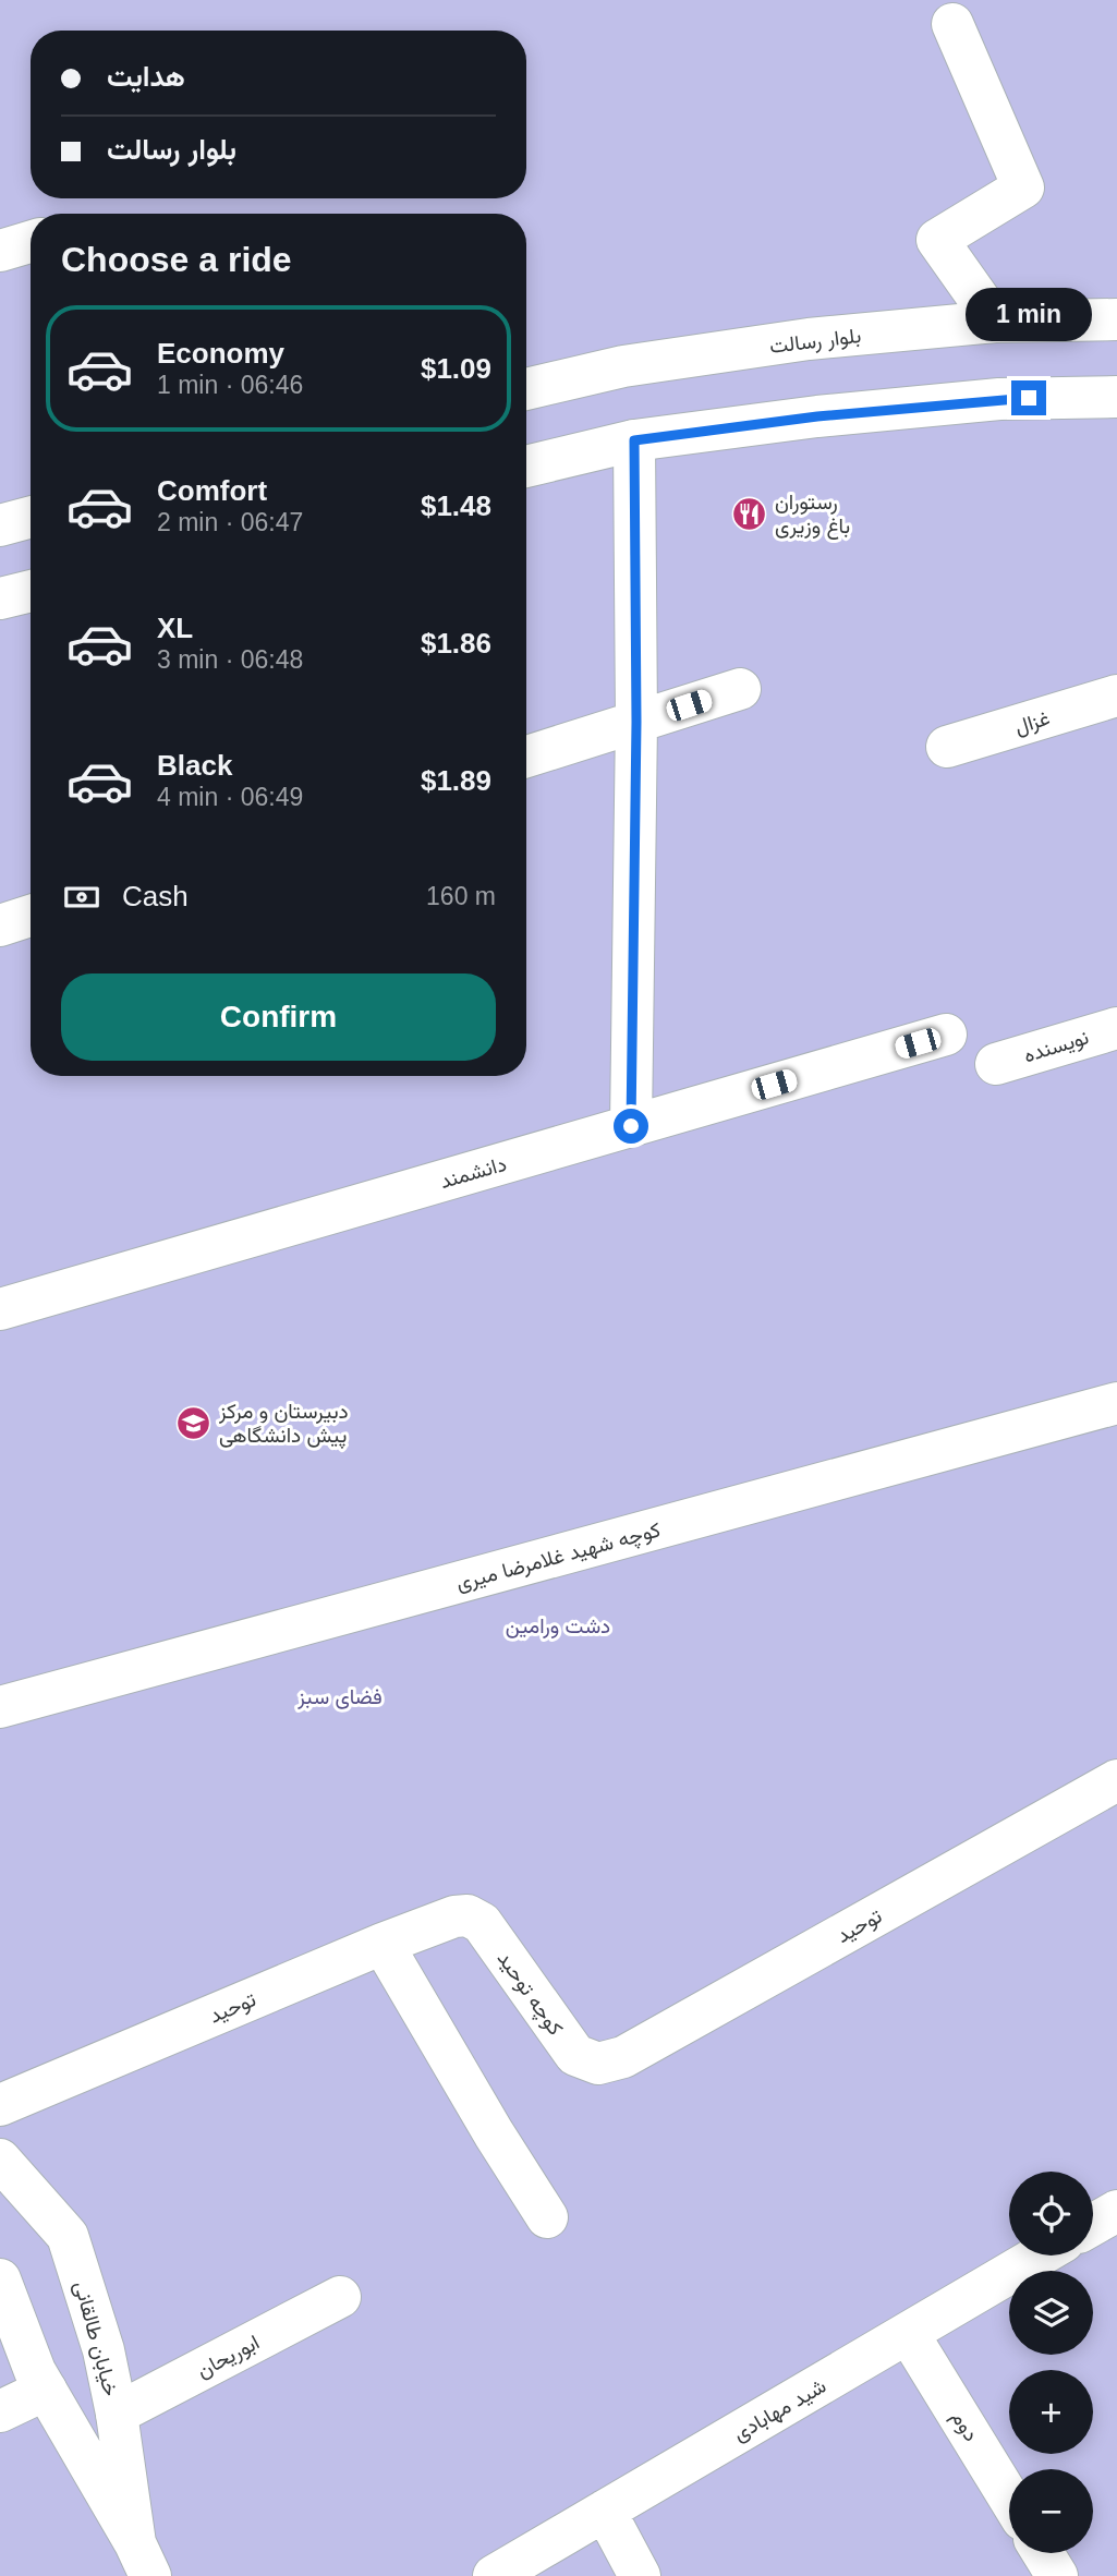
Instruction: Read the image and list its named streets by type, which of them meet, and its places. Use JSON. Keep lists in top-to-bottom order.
{
  "streets": {
    "street": [
      "بلوار رسالت",
      "غزال",
      "نویسنده",
      "دانشمند",
      "کوچه شهید غلامرضا میری",
      "توحید",
      "کوچه توحید",
      "خیابان طالقانی",
      "ابوریحان",
      "شید مهابادی",
      "دوم"
    ]
  },
  "crossings": [
    ["توحید", "کوچه توحید"],
    ["خیابان طالقانی", "ابوریحان"],
    ["شید مهابادی", "دوم"]
  ],
  "parks": ["دشت ورامین", "فضای سبز"],
  "places": {
    "restaurant": ["رستوران باغ وزیری"],
    "school or university": ["دبیرستان و مرکز پیش دانشگاهی"]
  },
  "page": {
    "banner": ["هدایت", "بلوار رسالت"],
    "heading": "Choose a ride",
    "bubble": "1 min",
    "list": [
      {
        "name": "Economy",
        "note": "1 min · 06:46",
        "value": "$1.09"
      },
      {
        "name": "Comfort",
        "note": "2 min · 06:47",
        "value": "$1.48"
      },
      {
        "name": "XL",
        "note": "3 min · 06:48",
        "value": "$1.86"
      },
      {
        "name": "Black",
        "note": "4 min · 06:49",
        "value": "$1.89"
      }
    ],
    "pay": ["Cash", "160 m"],
    "buttons": "Confirm",
    "map_buttons": ["+", "−"]
  }
}
